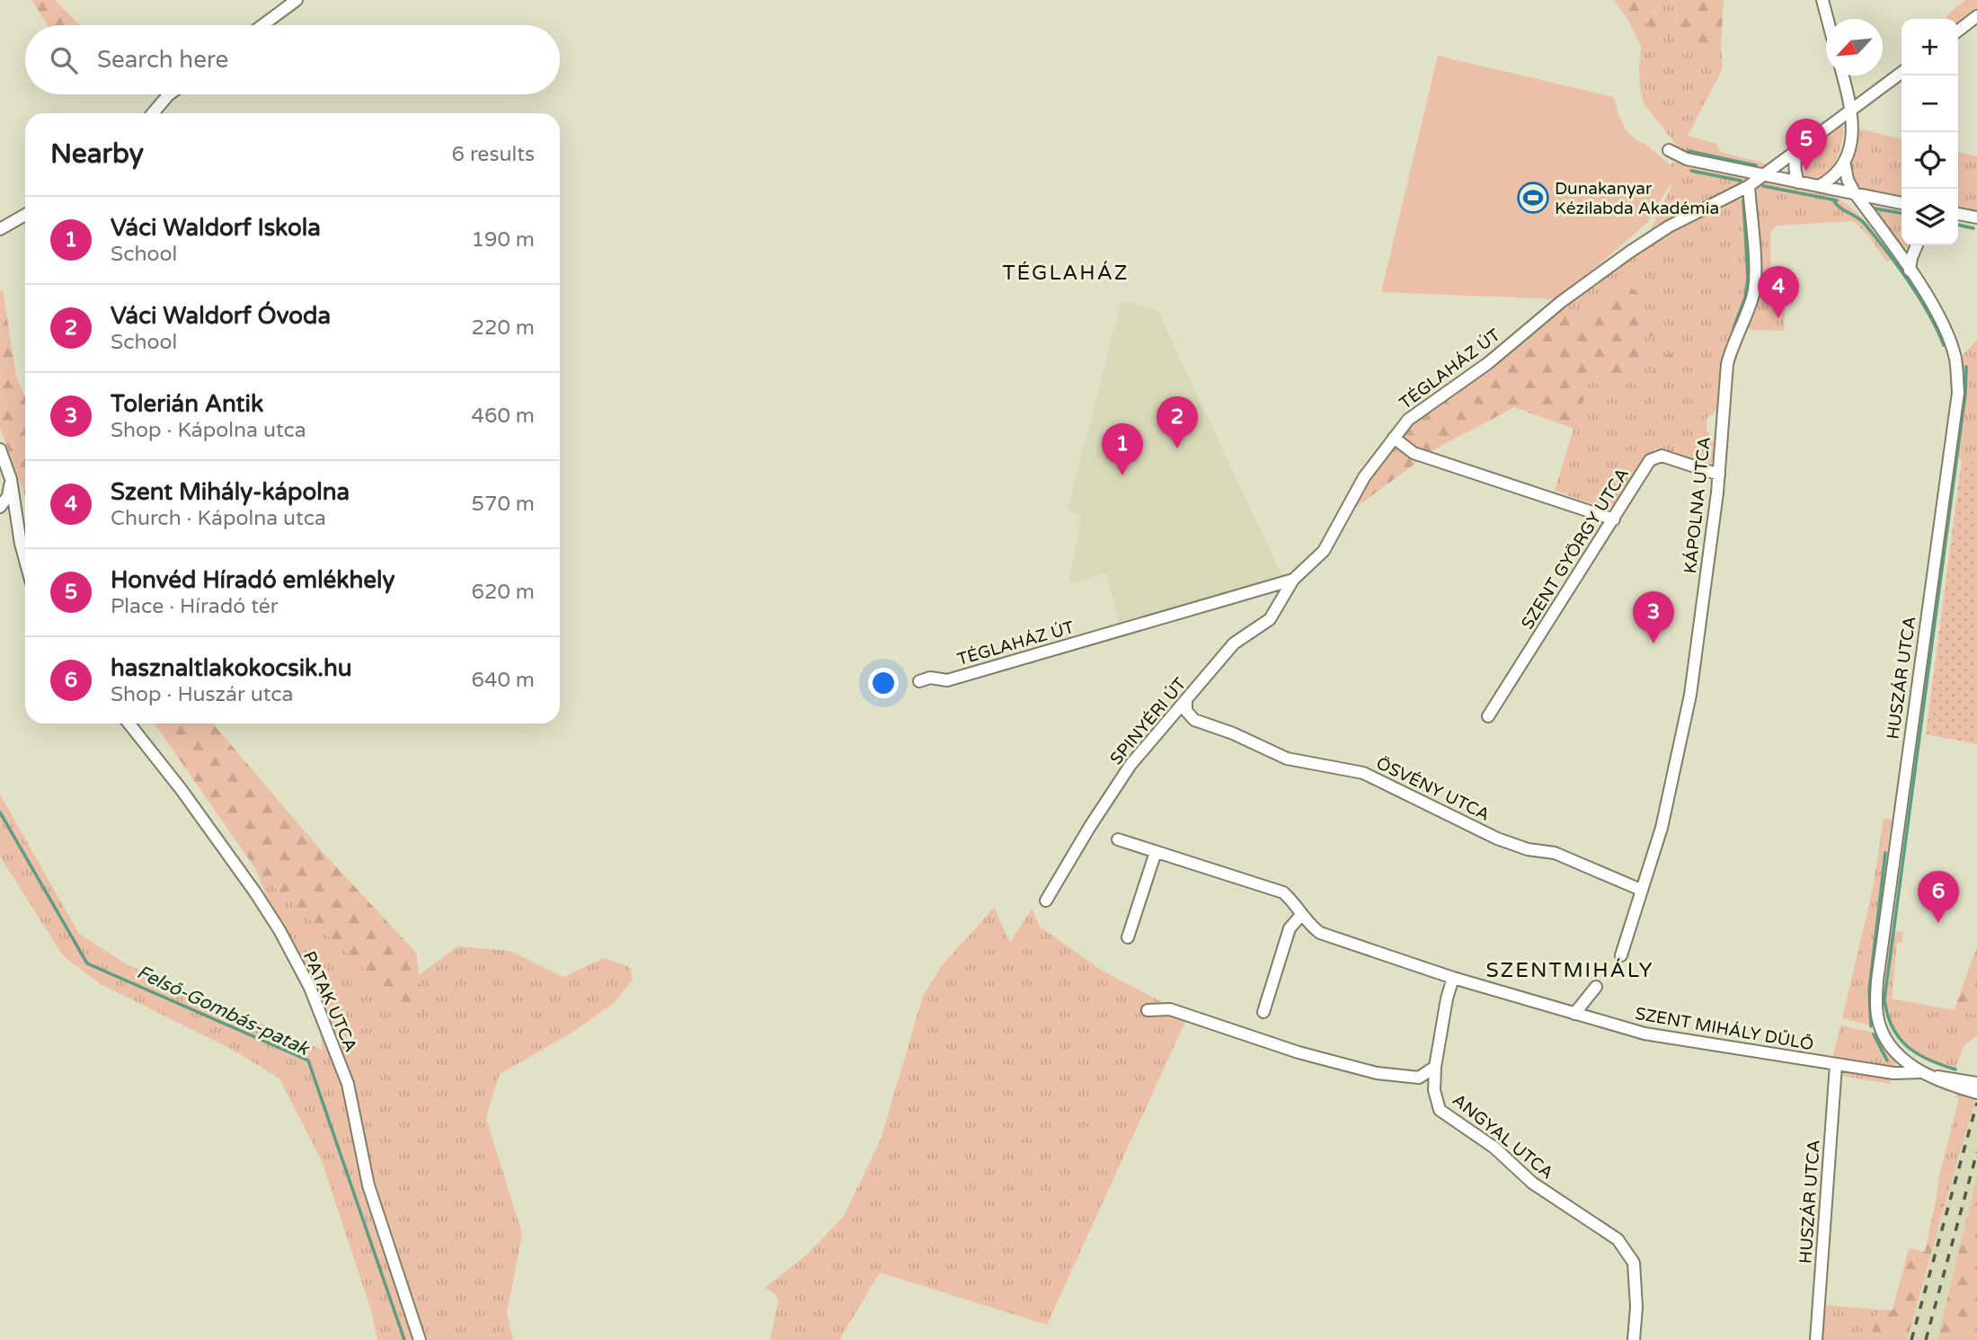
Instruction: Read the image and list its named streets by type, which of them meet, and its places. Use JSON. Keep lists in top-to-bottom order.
{
  "streets": {
    "street": [
      "TÉGLAHÁZ ÚT",
      "KÁPOLNA UTCA",
      "SZENT GYÖRGY UTCA",
      "HUSZÁR UTCA",
      "SPINYÉRI ÚT",
      "ÖSVÉNY UTCA",
      "PATAK UTCA",
      "SZENT MIHÁLY DŰLŐ",
      "ANGYAL UTCA"
    ]
  },
  "crossings": [
    ["TÉGLAHÁZ ÚT", "KÁPOLNA UTCA"],
    ["TÉGLAHÁZ ÚT", "SPINYÉRI ÚT"],
    ["KÁPOLNA UTCA", "SZENT GYÖRGY UTCA"],
    ["KÁPOLNA UTCA", "ÖSVÉNY UTCA"],
    ["HUSZÁR UTCA", "SZENT MIHÁLY DŰLŐ"],
    ["SPINYÉRI ÚT", "ÖSVÉNY UTCA"]
  ],
  "districts": ["TÉGLAHÁZ", "SZENTMIHÁLY"],
  "water": ["Felső-Gombás-patak"],
  "places": {
    "sports": ["Dunakanyar Kézilabda Akadémia"]
  },
  "north": "bottom left",
  "page": {
    "map_buttons": ["+", "−"],
    "search": "Search here",
    "heading": ["Nearby", "6 results"],
    "pins": [
      "5",
      "4",
      "2",
      "1",
      "3",
      "6"
    ],
    "list": [
      {
        "mark": "1",
        "name": "Váci Waldorf Iskola",
        "note": "School",
        "value": "190 m"
      },
      {
        "mark": "2",
        "name": "Váci Waldorf Óvoda",
        "note": "School",
        "value": "220 m"
      },
      {
        "mark": "3",
        "name": "Tolerián Antik",
        "note": "Shop · Kápolna utca",
        "value": "460 m"
      },
      {
        "mark": "4",
        "name": "Szent Mihály-kápolna",
        "note": "Church · Kápolna utca",
        "value": "570 m"
      },
      {
        "mark": "5",
        "name": "Honvéd Híradó emlékhely",
        "note": "Place · Híradó tér",
        "value": "620 m"
      },
      {
        "mark": "6",
        "name": "hasznaltlakokocsik.hu",
        "note": "Shop · Huszár utca",
        "value": "640 m"
      }
    ]
  }
}
